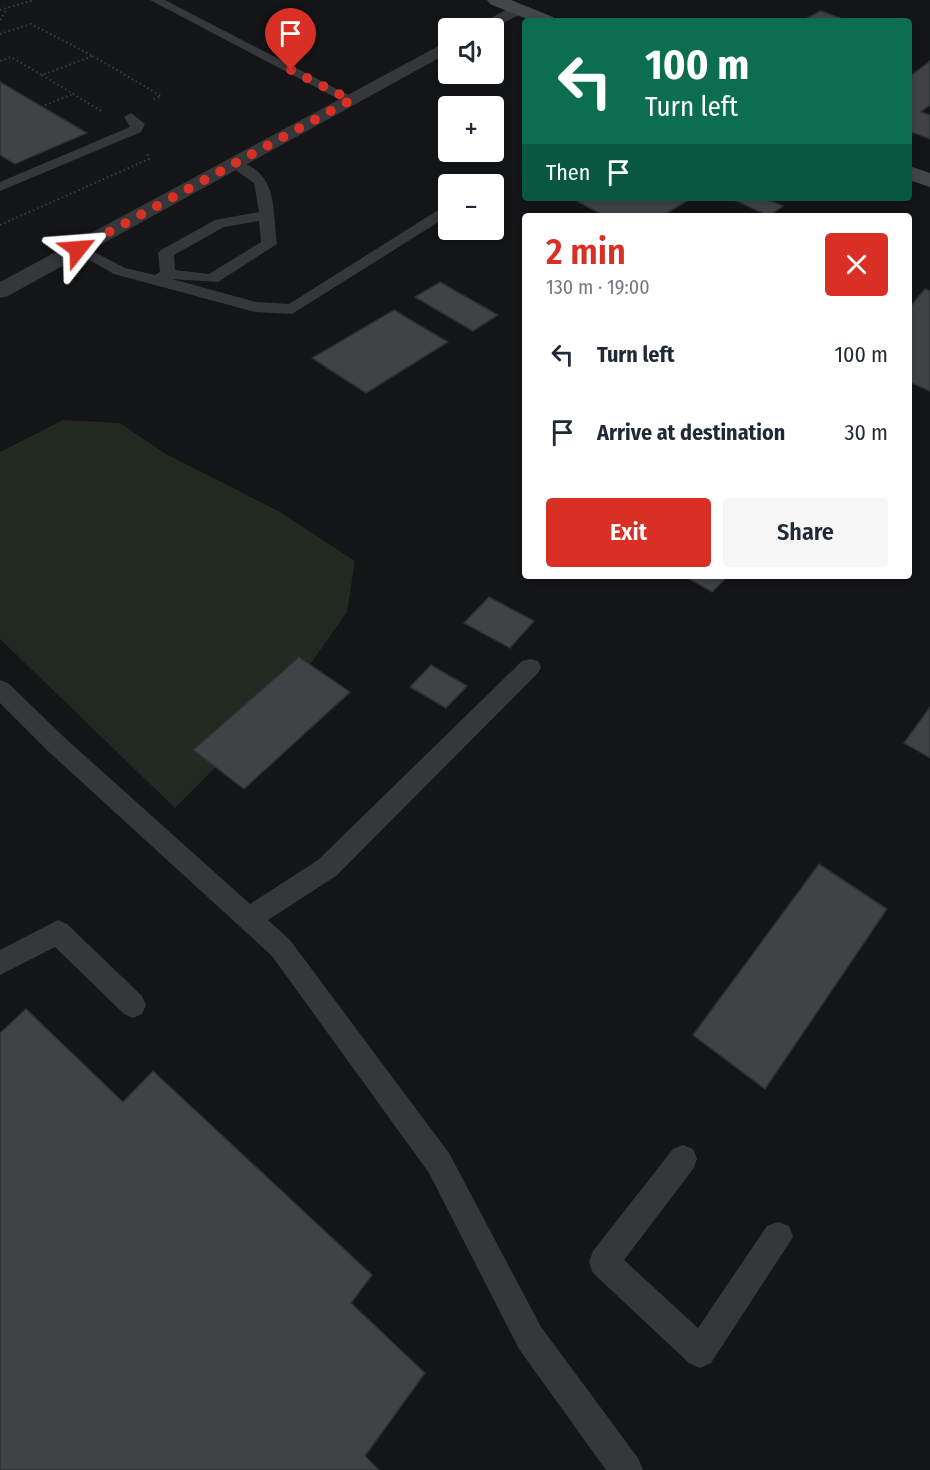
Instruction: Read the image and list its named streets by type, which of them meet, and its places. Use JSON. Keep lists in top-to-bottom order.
{
  "page": {
    "map_buttons": ["+", "−"],
    "turn": ["100 m", "Turn left"],
    "then": "Then",
    "heading": ["2 min", "130 m · 19:00"],
    "list": [
      {
        "name": "Turn left",
        "value": "100 m"
      },
      {
        "name": "Arrive at destination",
        "value": "30 m"
      }
    ],
    "buttons": ["Exit", "Share"]
  }
}
